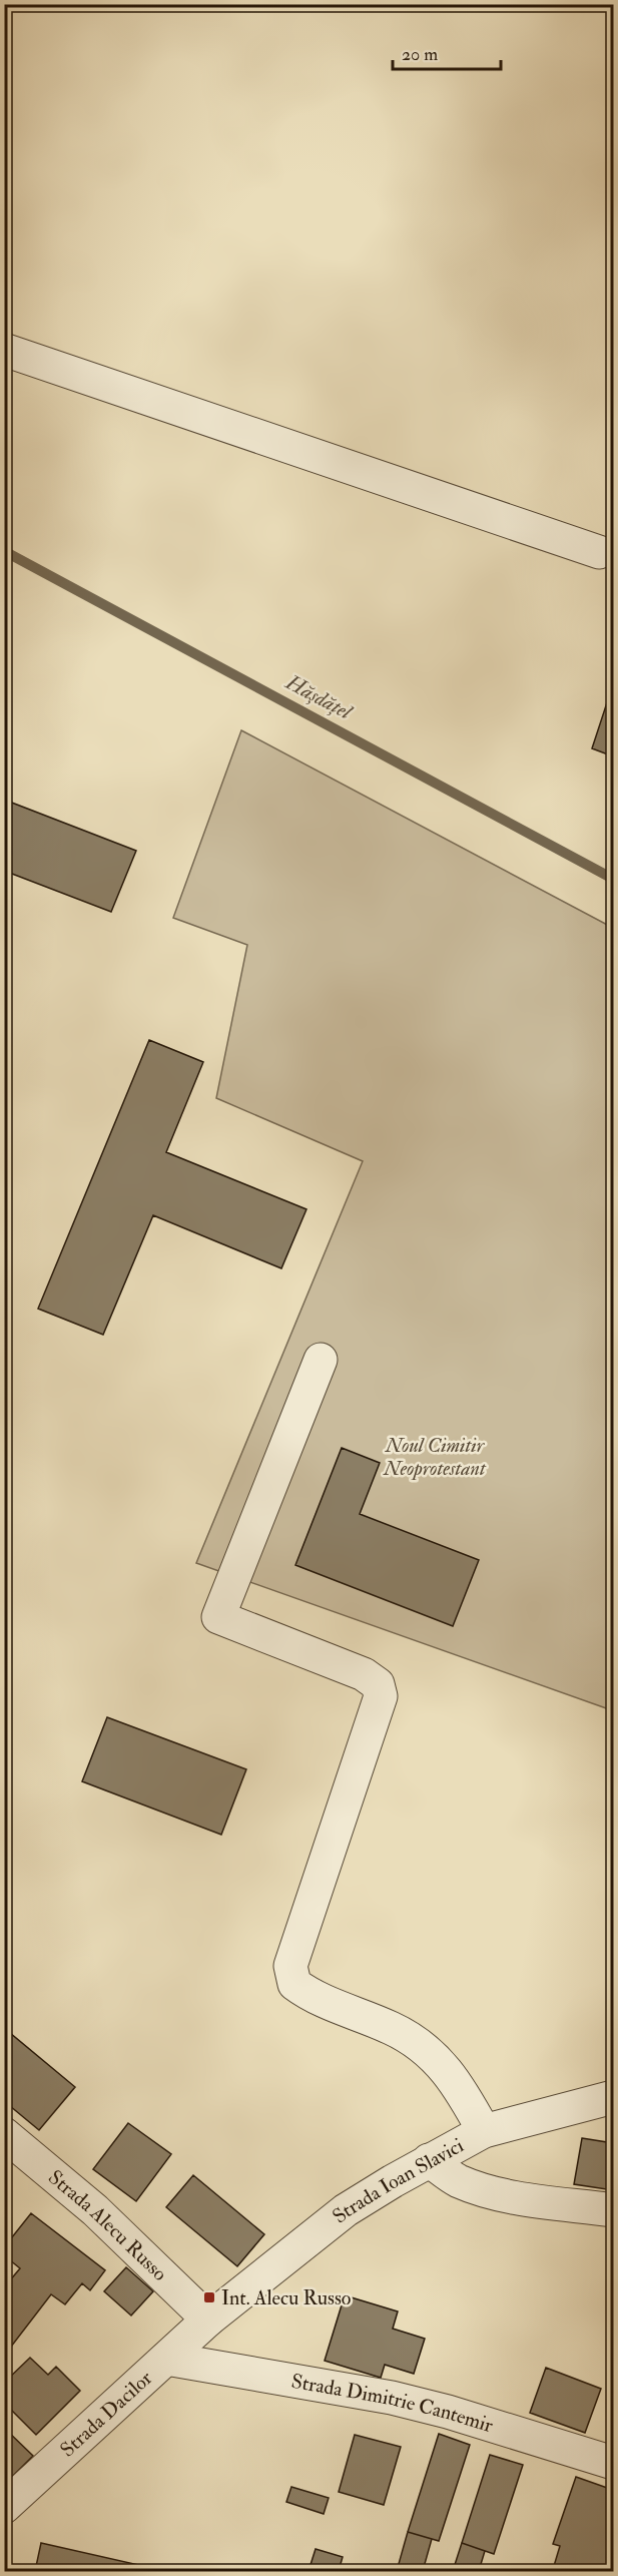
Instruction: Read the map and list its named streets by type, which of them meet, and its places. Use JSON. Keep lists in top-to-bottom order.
{
  "streets": {
    "street": [
      "Strada Ioan Slavici",
      "Strada Alecu Russo",
      "Strada Dimitrie Cantemir",
      "Strada Dacilor"
    ]
  },
  "crossings": [
    ["Strada Ioan Slavici", "Strada Alecu Russo"],
    ["Strada Ioan Slavici", "Strada Dacilor"],
    ["Strada Alecu Russo", "Strada Dacilor"],
    ["Strada Dimitrie Cantemir", "Strada Dacilor"]
  ],
  "water": ["Hășdățel"],
  "parks": ["Noul Cimitir Neoprotestant"],
  "places": {
    "transit": ["Int. Alecu Russo"]
  },
  "scale_bar": "20 m"
}
